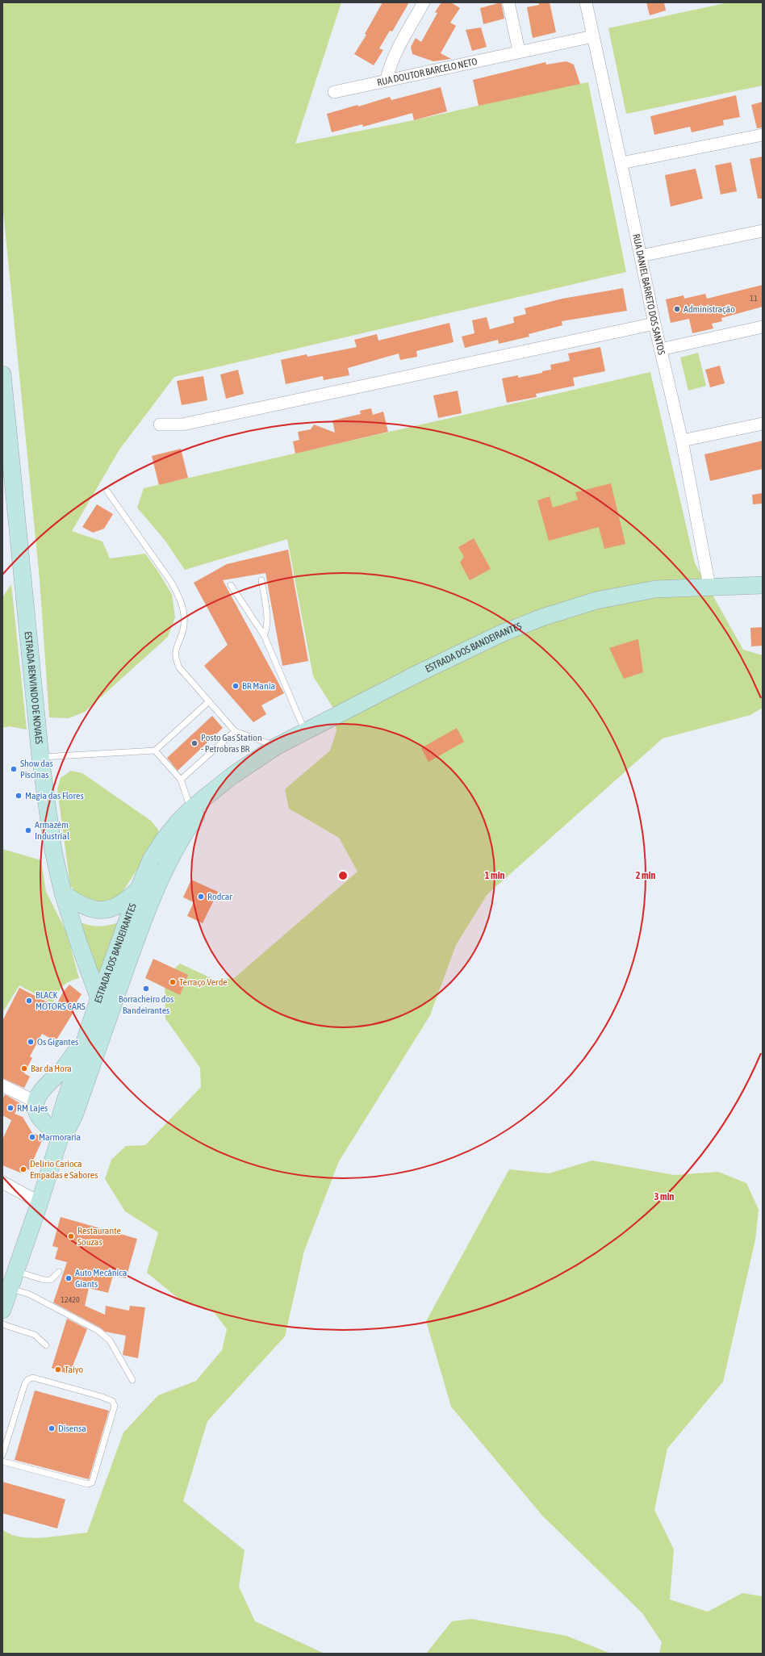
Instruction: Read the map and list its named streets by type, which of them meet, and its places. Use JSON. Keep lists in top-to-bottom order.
{
  "streets": {
    "main road": ["ESTRADA DOS BANDEIRANTES", "ESTRADA BENVINDO DE NOVAES"],
    "street": ["RUA DOUTOR BARCELO NETO", "RUA DANIEL BARRETO DOS SANTOS"]
  },
  "crossings": [
    ["RUA DOUTOR BARCELO NETO", "RUA DANIEL BARRETO DOS SANTOS"],
    ["RUA DANIEL BARRETO DOS SANTOS", "ESTRADA DOS BANDEIRANTES"],
    ["ESTRADA DOS BANDEIRANTES", "ESTRADA BENVINDO DE NOVAES"]
  ],
  "places": [
    "Administração",
    "BR Mania",
    "Posto Gas Station - Petrobras BR",
    "Show das Piscinas",
    "Magia das Flores",
    "Armazém Industrial",
    "Rodcar",
    "Terraço Verde",
    "Borracheiro dos Bandeirantes",
    "BLACK MOTORS CARS",
    "Os Gigantes",
    "Bar da Hora",
    "RM Lajes",
    "Marmoraria",
    "Delírio Carioca Empadas e Sabores",
    "Restaurante Souzas",
    "Auto Mecânica Giants",
    "Taiyo",
    "Disensa"
  ],
  "house_numbers": ["11", "12420"],
  "rings": ["1 min", "2 min", "3 min"]
}
